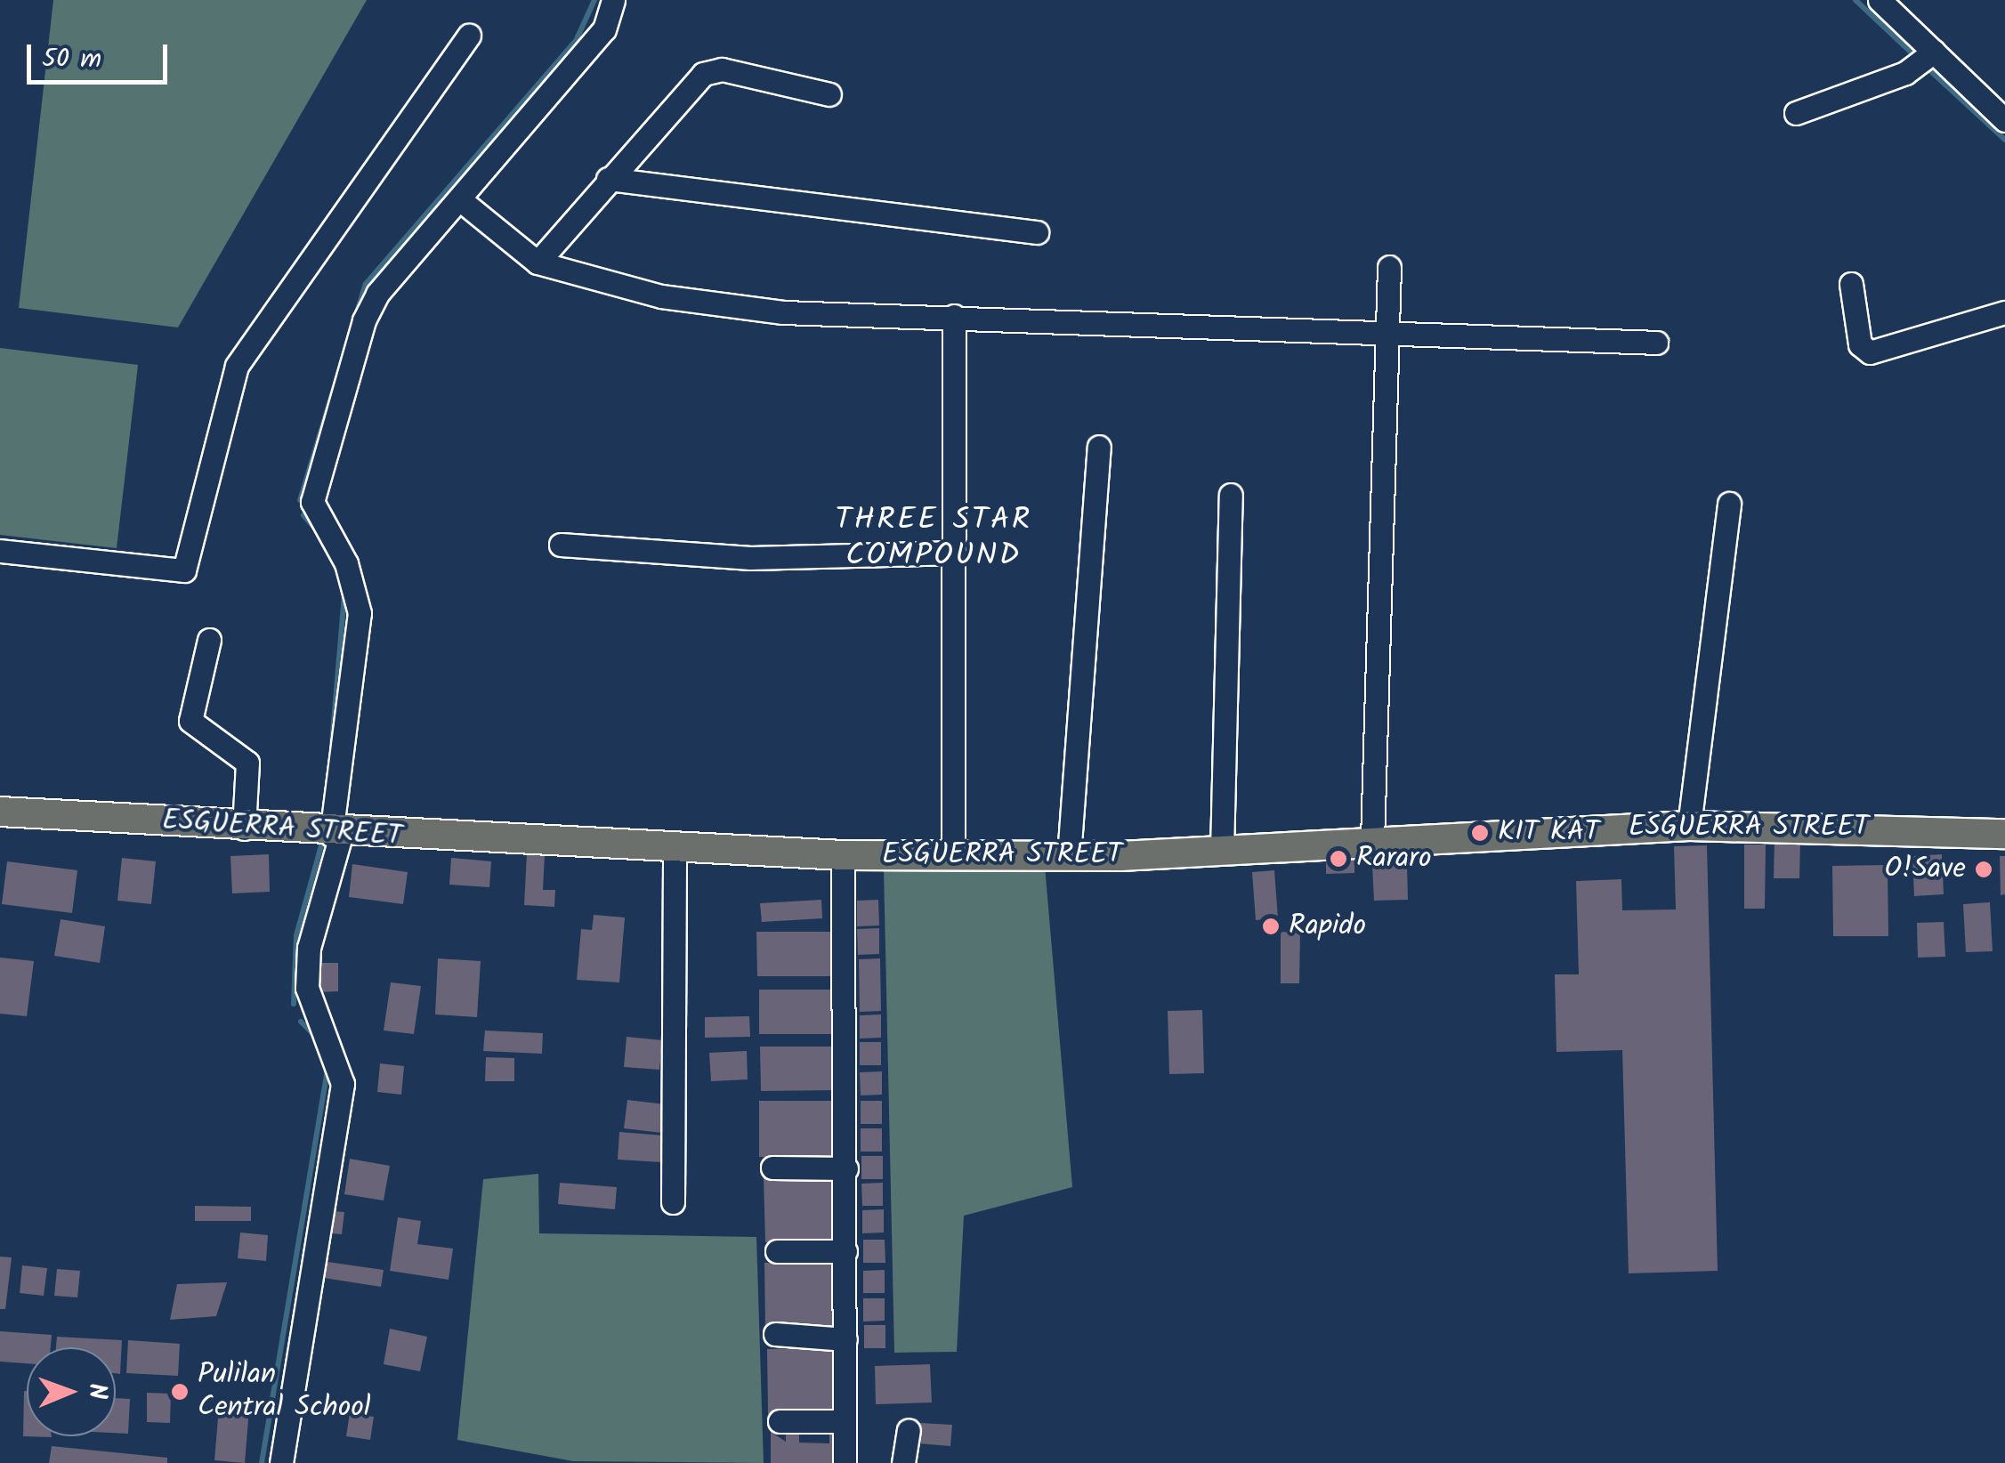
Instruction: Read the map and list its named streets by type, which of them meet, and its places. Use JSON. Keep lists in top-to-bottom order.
{
  "streets": {
    "main road": ["ESGUERRA STREET"]
  },
  "districts": ["THREE STAR COMPOUND"],
  "places": [
    "KIT KAT",
    "Rararo",
    "O!Save",
    "Rapido",
    "Pulilan Central School"
  ],
  "scale_bar": "50 m",
  "north": "right"
}
